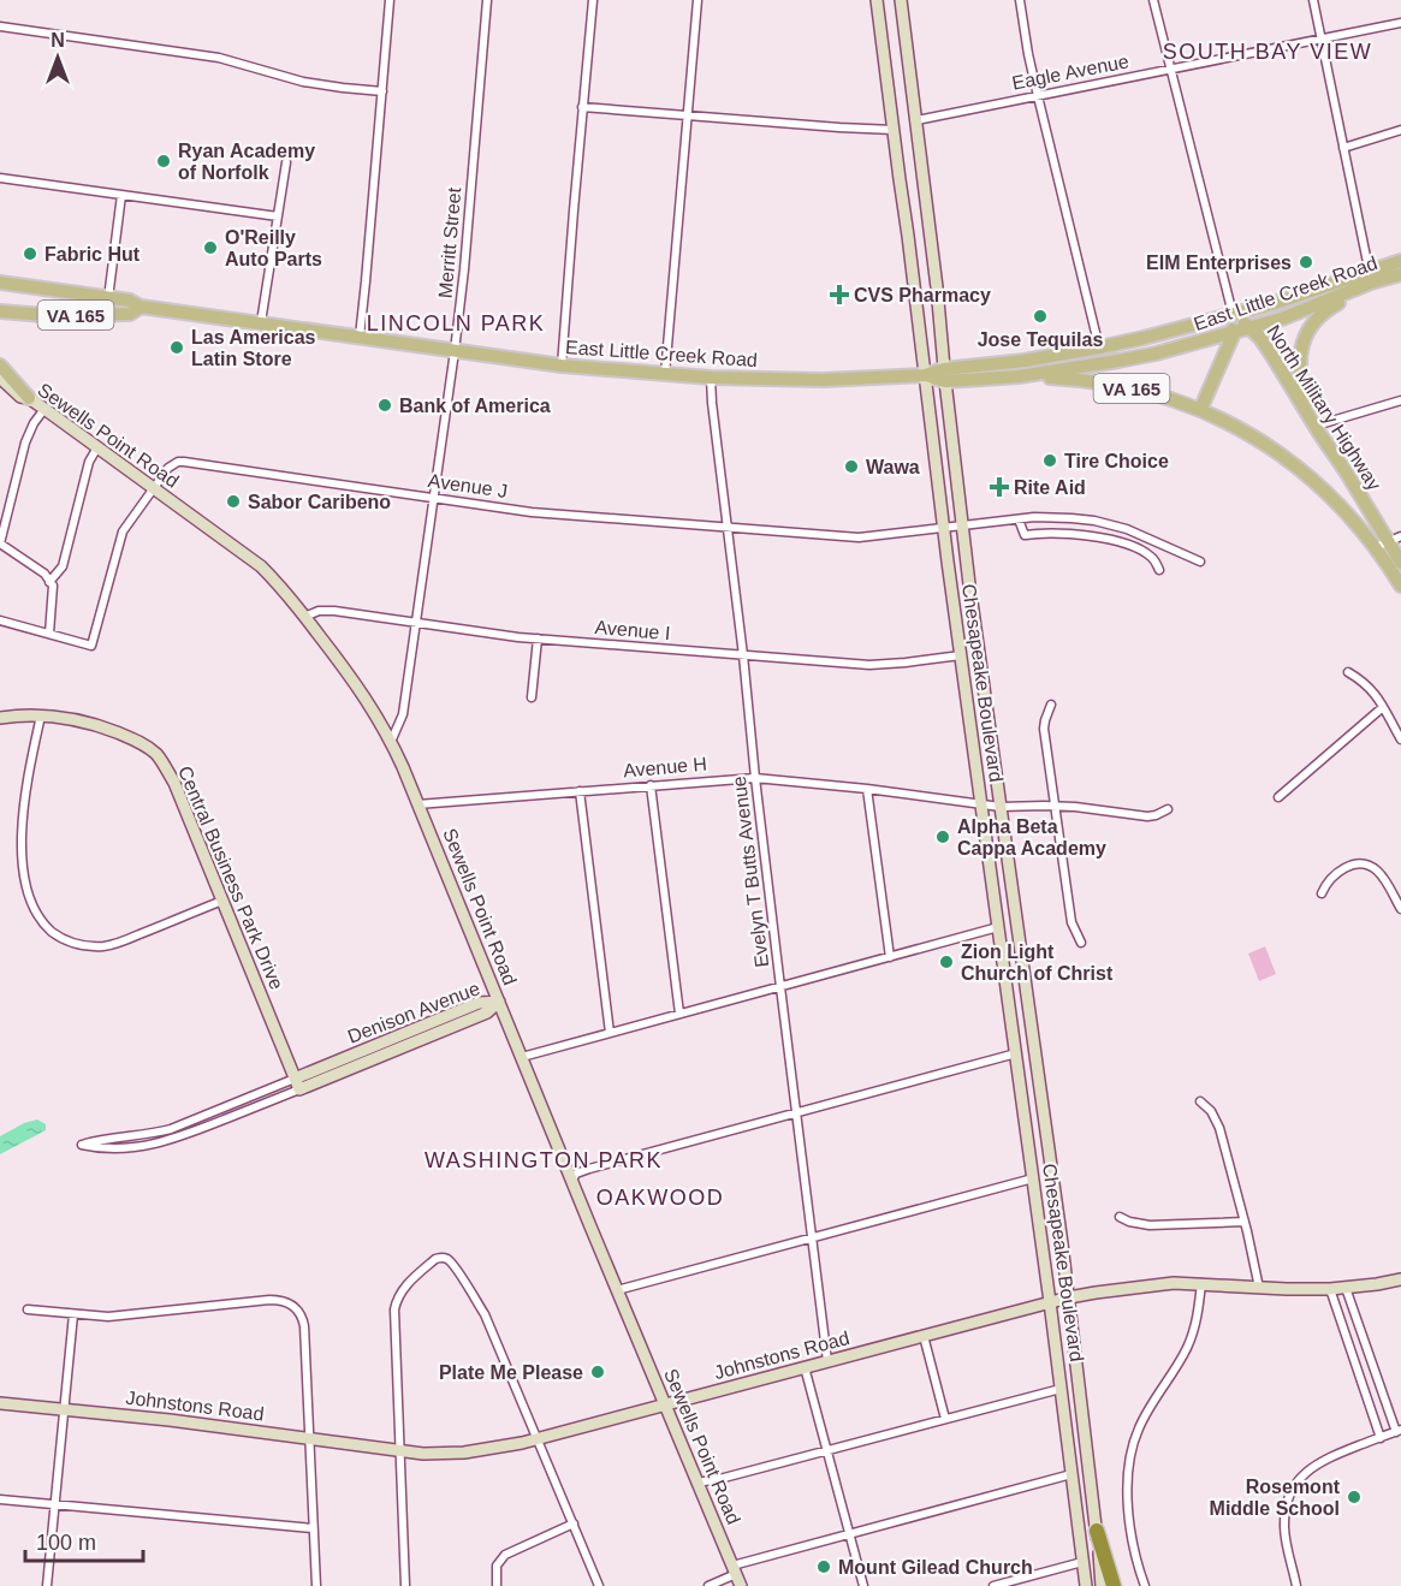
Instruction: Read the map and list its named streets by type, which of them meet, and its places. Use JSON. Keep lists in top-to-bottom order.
{
  "streets": {
    "main road": [
      "East Little Creek Road",
      "VA 165",
      "North Military Highway",
      "Sewells Point Road",
      "Chesapeake Boulevard",
      "Central Business Park Drive",
      "Denison Avenue",
      "Johnstons Road"
    ],
    "street": [
      "Eagle Avenue",
      "Merritt Street",
      "Avenue J",
      "Avenue I",
      "Avenue H",
      "Evelyn T Butts Avenue"
    ]
  },
  "crossings": [
    ["Eagle Avenue", "Chesapeake Boulevard"],
    ["Merritt Street", "East Little Creek Road"],
    ["Merritt Street", "Sewells Point Road"],
    ["Merritt Street", "Avenue J"],
    ["Merritt Street", "Avenue I"],
    ["East Little Creek Road", "North Military Highway"],
    ["East Little Creek Road", "Chesapeake Boulevard"],
    ["East Little Creek Road", "Evelyn T Butts Avenue"],
    ["Sewells Point Road", "Avenue J"],
    ["Sewells Point Road", "Avenue I"],
    ["Sewells Point Road", "Avenue H"],
    ["Sewells Point Road", "Denison Avenue"],
    ["Sewells Point Road", "Johnstons Road"],
    ["Avenue J", "Chesapeake Boulevard"],
    ["Avenue J", "Evelyn T Butts Avenue"],
    ["Avenue I", "Chesapeake Boulevard"],
    ["Avenue I", "Evelyn T Butts Avenue"],
    ["Chesapeake Boulevard", "Avenue H"],
    ["Chesapeake Boulevard", "Johnstons Road"],
    ["Avenue H", "Evelyn T Butts Avenue"],
    ["Evelyn T Butts Avenue", "Johnstons Road"],
    ["Central Business Park Drive", "Denison Avenue"]
  ],
  "districts": [
    "SOUTH BAY VIEW",
    "LINCOLN PARK",
    "WASHINGTON PARK",
    "OAKWOOD"
  ],
  "places": {
    "other": [
      "Ryan Academy of Norfolk",
      "O'Reilly Auto Parts",
      "Fabric Hut",
      "EIM Enterprises",
      "Jose Tequilas",
      "Las Americas Latin Store",
      "Bank of America",
      "Tire Choice",
      "Wawa",
      "Sabor Caribeno",
      "Alpha Beta Cappa Academy",
      "Zion Light Church of Christ",
      "Plate Me Please",
      "Rosemont Middle School",
      "Mount Gilead Church"
    ],
    "health": ["CVS Pharmacy", "Rite Aid"]
  },
  "scale_bar": "100 m",
  "north": "top"
}
